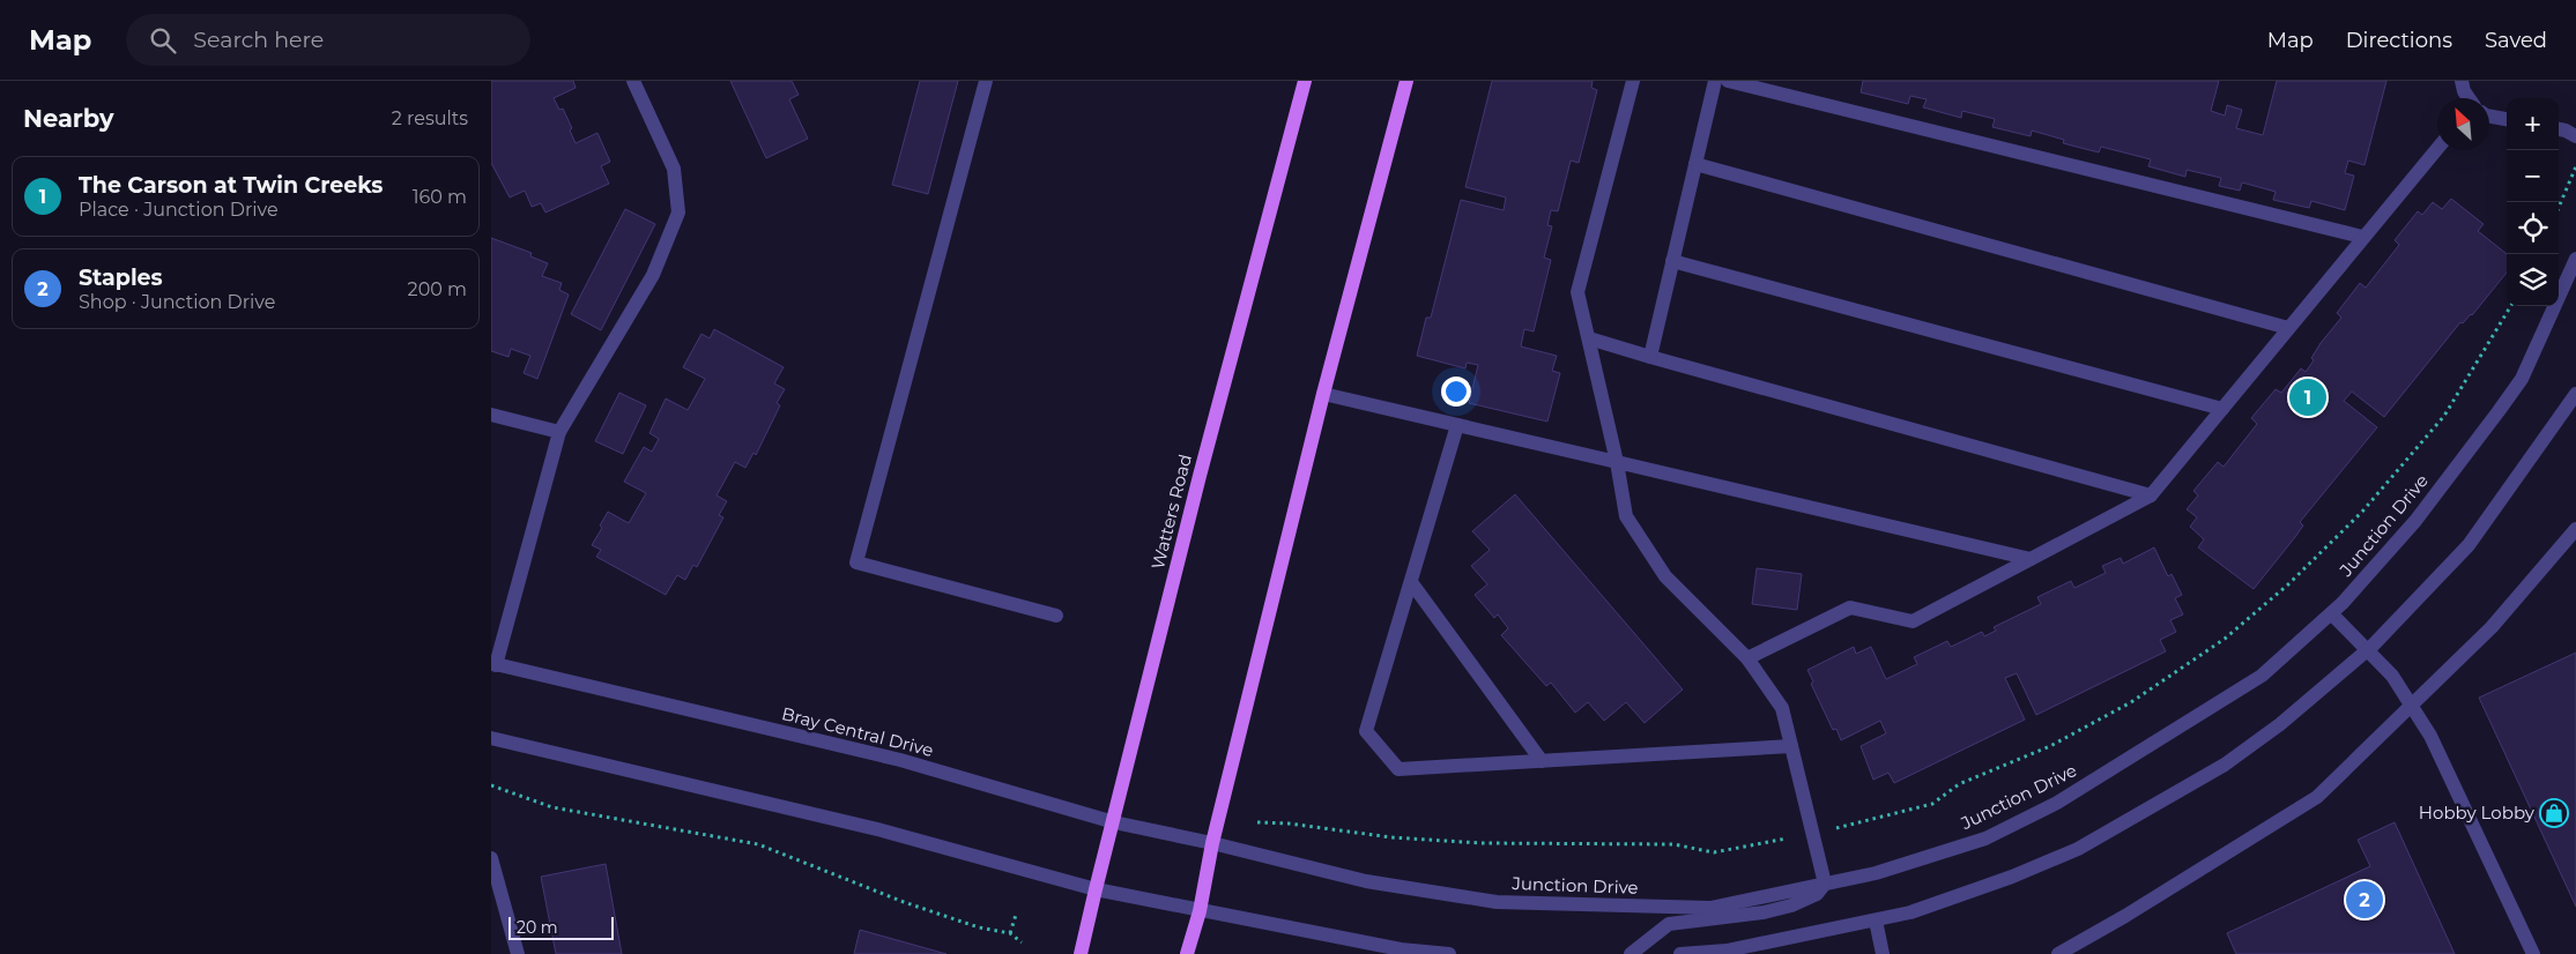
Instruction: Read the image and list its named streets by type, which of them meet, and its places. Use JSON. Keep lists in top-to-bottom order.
{
  "streets": {
    "main road": ["Watters Road"],
    "street": ["Junction Drive", "Bray Central Drive"]
  },
  "crossings": [
    ["Watters Road", "Bray Central Drive"],
    ["Junction Drive", "Bray Central Drive"]
  ],
  "places": {
    "shop": ["Hobby Lobby"]
  },
  "scale_bar": "20 m",
  "north": "top left",
  "page": {
    "header": "Map",
    "search": "Search here",
    "nav": ["Map", "Directions", "Saved"],
    "heading": ["Nearby", "2 results"],
    "map_buttons": ["+", "−"],
    "list": [
      {
        "mark": "1",
        "name": "The Carson at Twin Creeks",
        "note": "Place · Junction Drive",
        "value": "160 m"
      },
      {
        "mark": "2",
        "name": "Staples",
        "note": "Shop · Junction Drive",
        "value": "200 m"
      }
    ],
    "pins": ["1", "2"],
    "scale": "20 m"
  }
}
